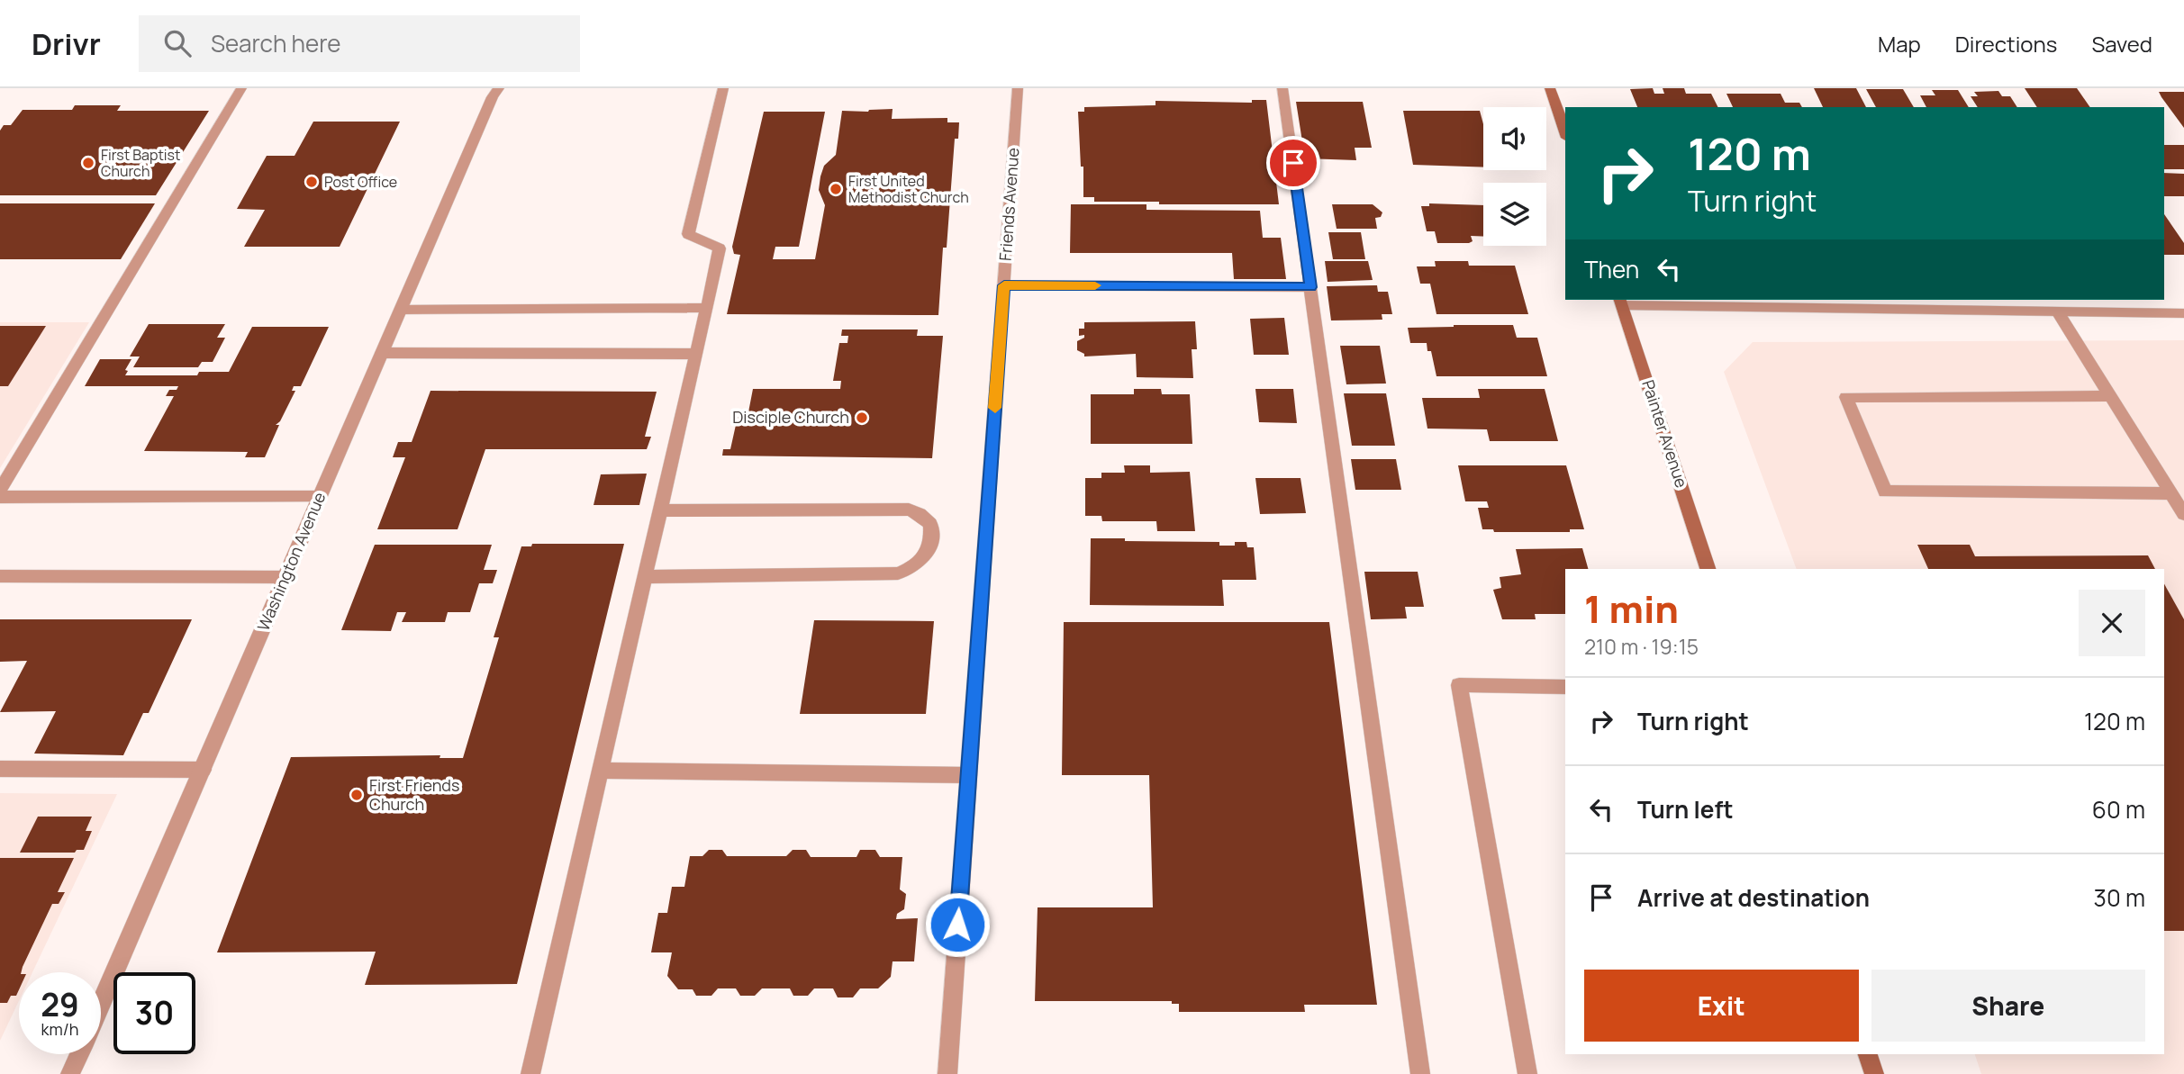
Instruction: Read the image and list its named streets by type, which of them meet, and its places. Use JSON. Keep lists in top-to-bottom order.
{
  "streets": {
    "main road": ["Painter Avenue"],
    "street": ["Friends Avenue", "Washington Avenue"]
  },
  "places": [
    "First Baptist Church",
    "Post Office",
    "First United Methodist Church",
    "Disciple Church",
    "First Friends Church"
  ],
  "page": {
    "header": "Drivr",
    "search": "Search here",
    "nav": ["Map", "Directions", "Saved"],
    "turn": ["120 m", "Turn right"],
    "then": "Then",
    "heading": ["1 min", "210 m · 19:15"],
    "list": [
      {
        "name": "Turn right",
        "value": "120 m"
      },
      {
        "name": "Turn left",
        "value": "60 m"
      },
      {
        "name": "Arrive at destination",
        "value": "30 m"
      }
    ],
    "buttons": ["Exit", "Share"],
    "speed": "29 km/h",
    "limit": "30"
  }
}
